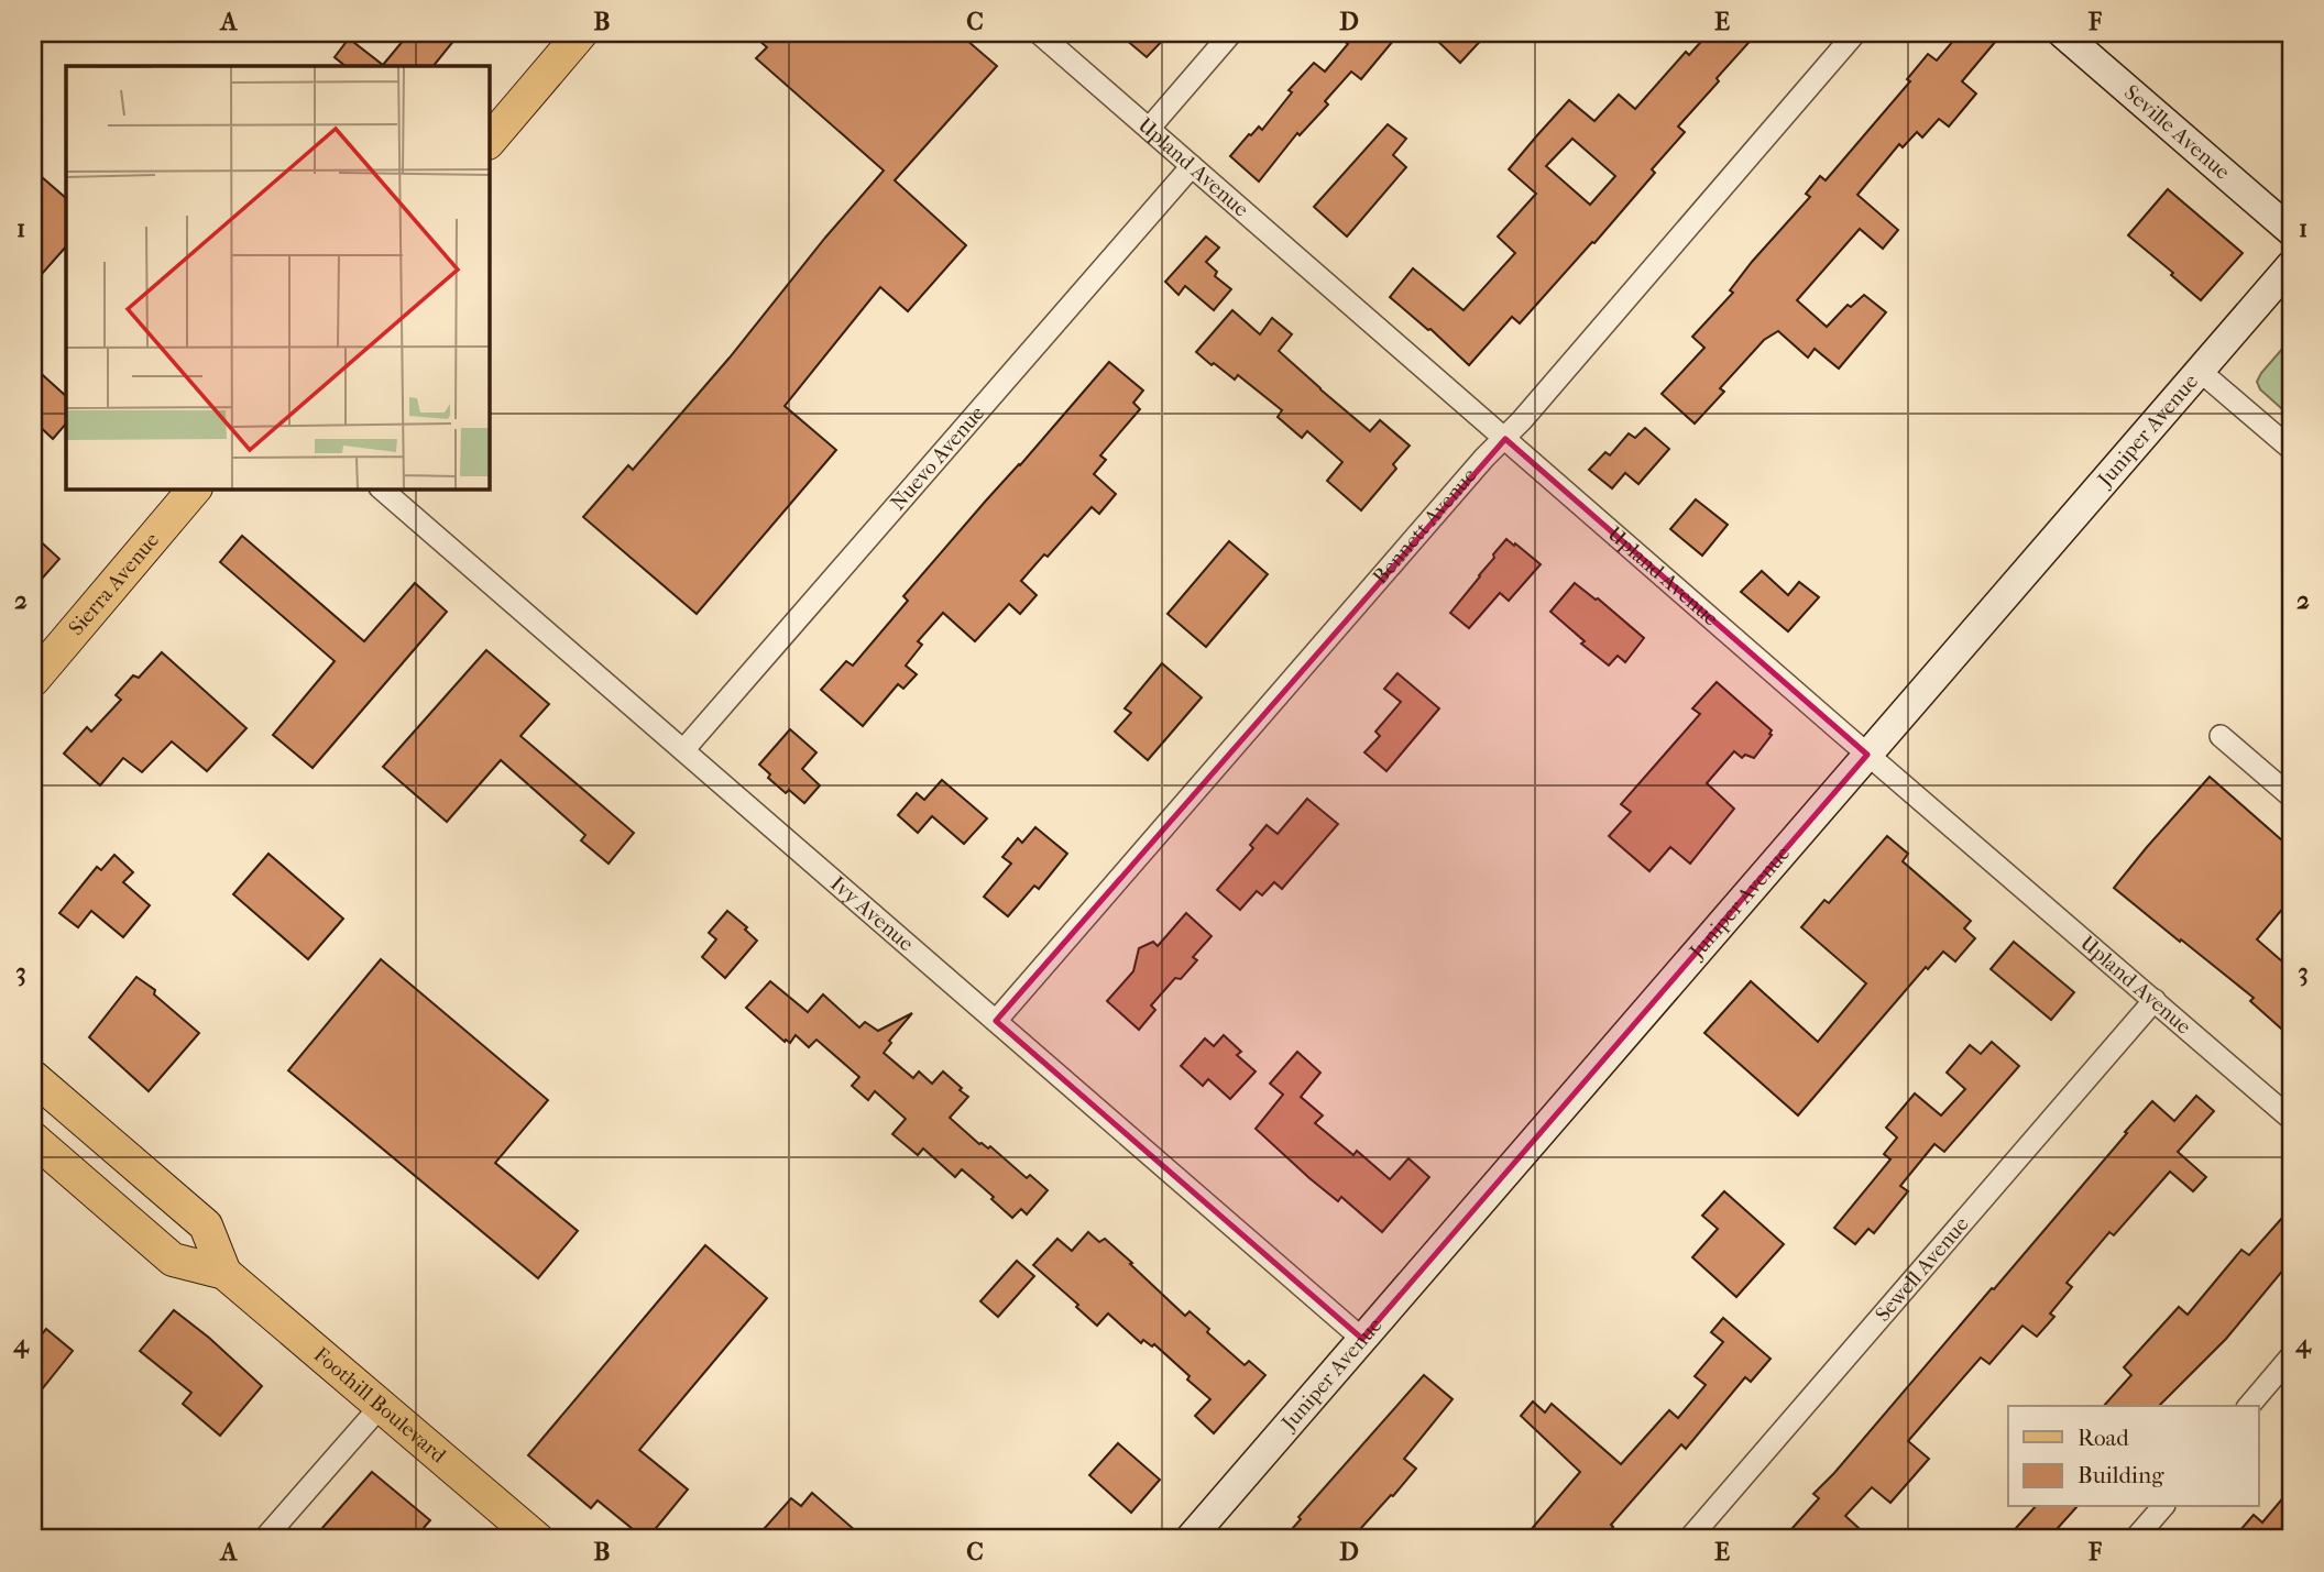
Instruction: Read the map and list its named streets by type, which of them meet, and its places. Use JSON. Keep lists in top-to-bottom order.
{
  "streets": {
    "main road": ["Sierra Avenue", "Foothill Boulevard"],
    "street": [
      "Seville Avenue",
      "Upland Avenue",
      "Juniper Avenue",
      "Nuevo Avenue",
      "Bennett Avenue",
      "Ivy Avenue",
      "Sewell Avenue"
    ]
  },
  "crossings": [
    ["Upland Avenue", "Juniper Avenue"],
    ["Upland Avenue", "Nuevo Avenue"],
    ["Upland Avenue", "Bennett Avenue"],
    ["Upland Avenue", "Sewell Avenue"],
    ["Juniper Avenue", "Ivy Avenue"],
    ["Nuevo Avenue", "Ivy Avenue"],
    ["Bennett Avenue", "Ivy Avenue"]
  ],
  "legend": ["Road", "Building"],
  "grid": {
    "columns": [
      "A",
      "B",
      "C",
      "D",
      "E",
      "F"
    ],
    "rows": [
      "1",
      "2",
      "3",
      "4"
    ]
  }
}
